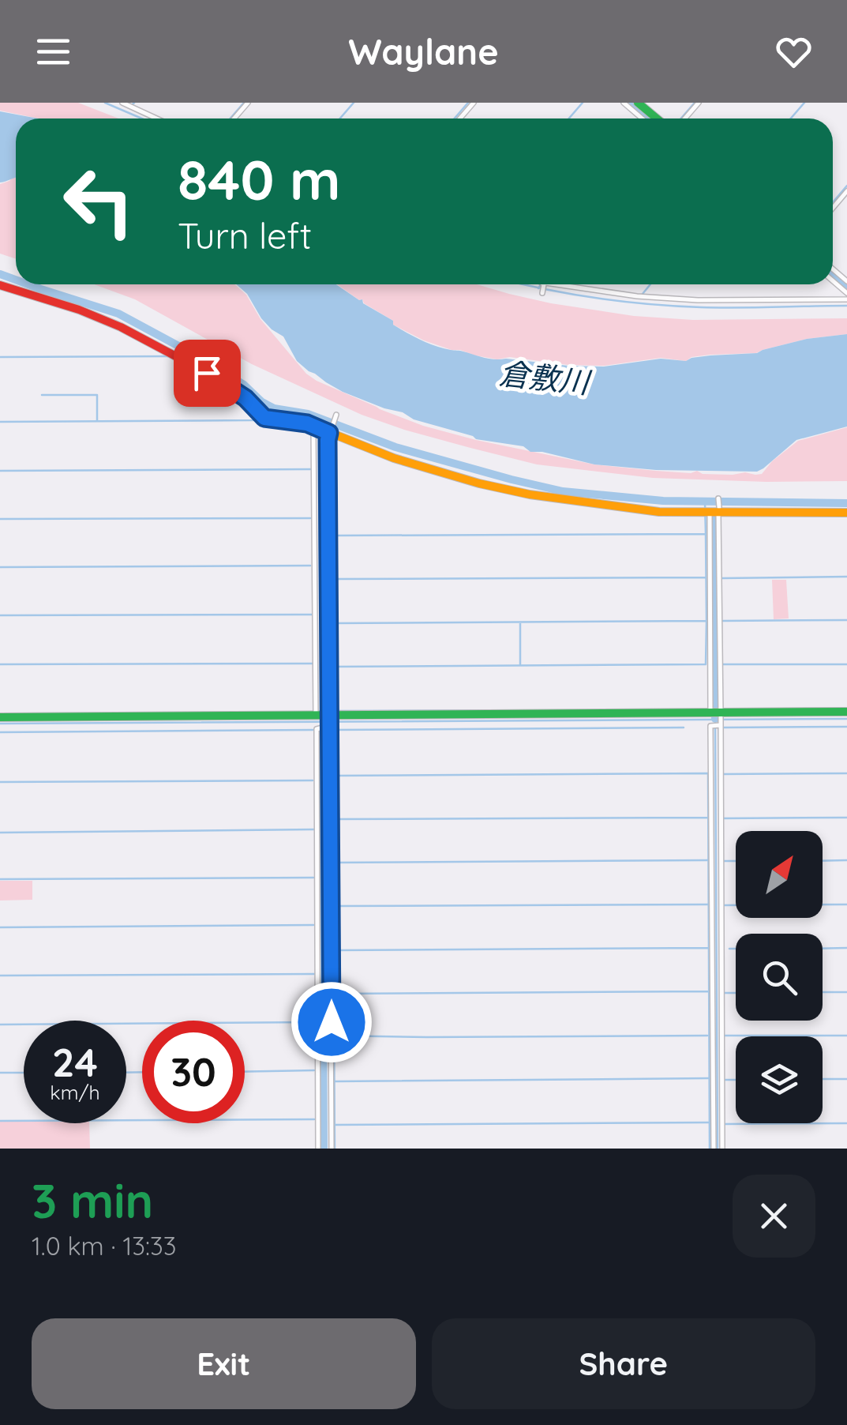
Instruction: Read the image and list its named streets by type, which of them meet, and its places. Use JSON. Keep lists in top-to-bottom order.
{
  "water": ["倉敷川"],
  "north": "top right",
  "page": {
    "header": "Waylane",
    "turn": ["840 m", "Turn left"],
    "speed": "24 km/h",
    "limit": "30",
    "heading": ["3 min", "1.0 km · 13:33"],
    "buttons": ["Exit", "Share"]
  }
}
